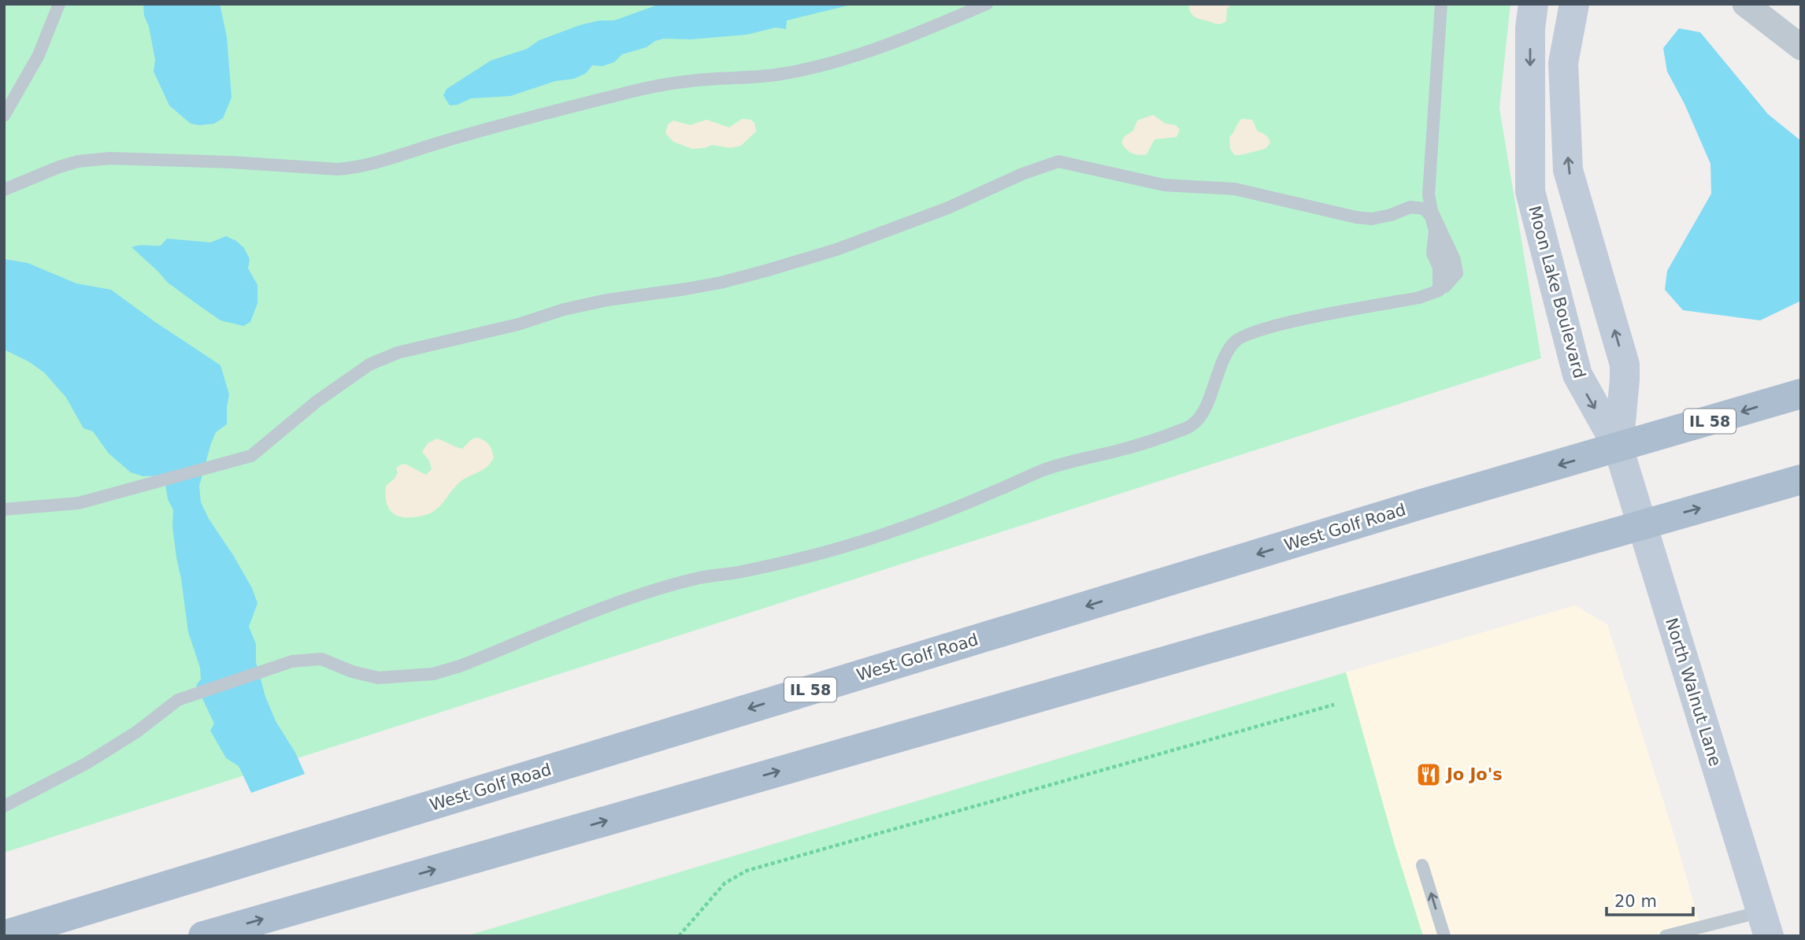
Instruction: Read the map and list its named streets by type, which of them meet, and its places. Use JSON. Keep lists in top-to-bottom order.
{
  "streets": {
    "main road": ["IL 58", "West Golf Road"],
    "street": ["Moon Lake Boulevard", "North Walnut Lane"]
  },
  "crossings": [
    ["Moon Lake Boulevard", "West Golf Road"],
    ["Moon Lake Boulevard", "North Walnut Lane"],
    ["West Golf Road", "North Walnut Lane"]
  ],
  "places": {
    "restaurant": ["Jo Jo's"]
  },
  "scale_bar": "20 m"
}
